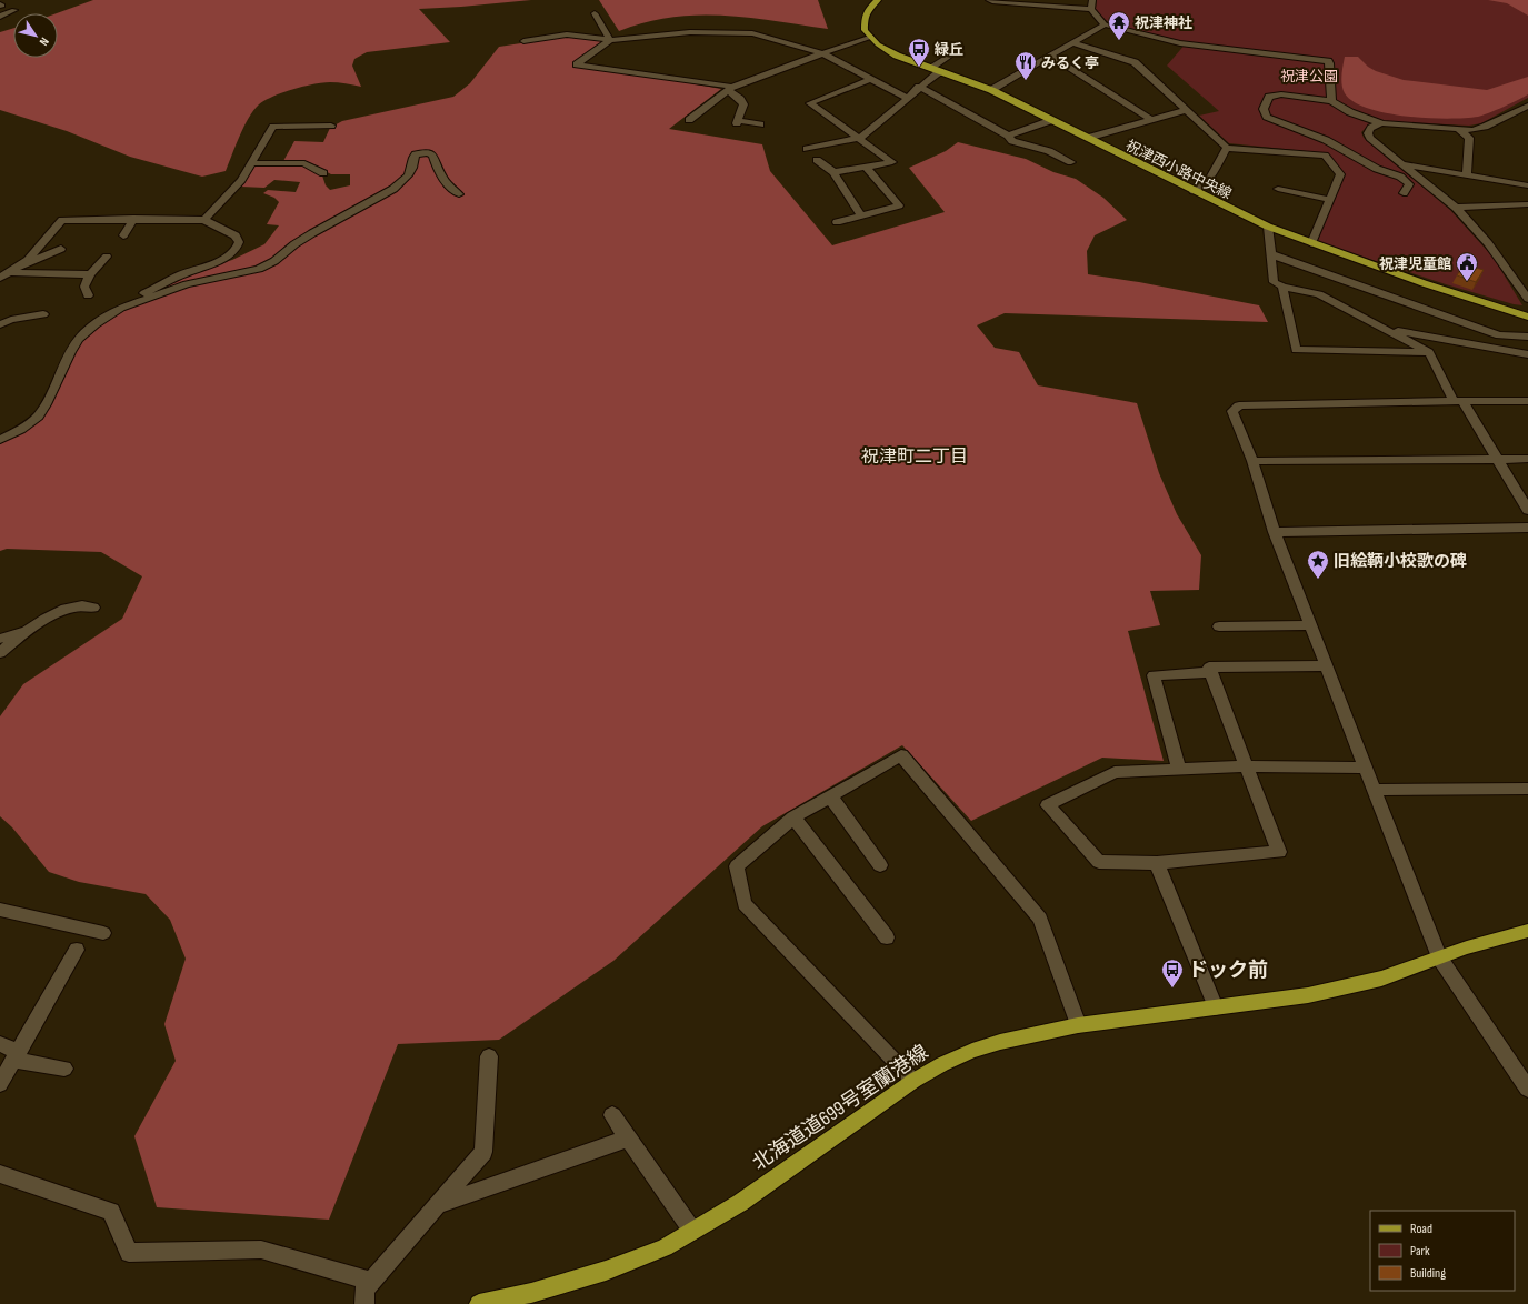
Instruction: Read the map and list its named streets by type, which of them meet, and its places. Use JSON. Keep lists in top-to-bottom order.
{
  "streets": {
    "main road": ["祝津西小路中央線", "北海道道699号室蘭港線"]
  },
  "districts": ["祝津町二丁目"],
  "parks": ["祝津公園"],
  "places": {
    "temple": ["祝津神社"],
    "bus stop": ["緑丘", "ドック前"],
    "restaurant": ["みるく亭"],
    "public building": ["祝津児童館"],
    "place": ["旧絵鞆小校歌の碑"]
  },
  "legend": ["Road", "Park", "Building"],
  "north": "bottom right"
}
